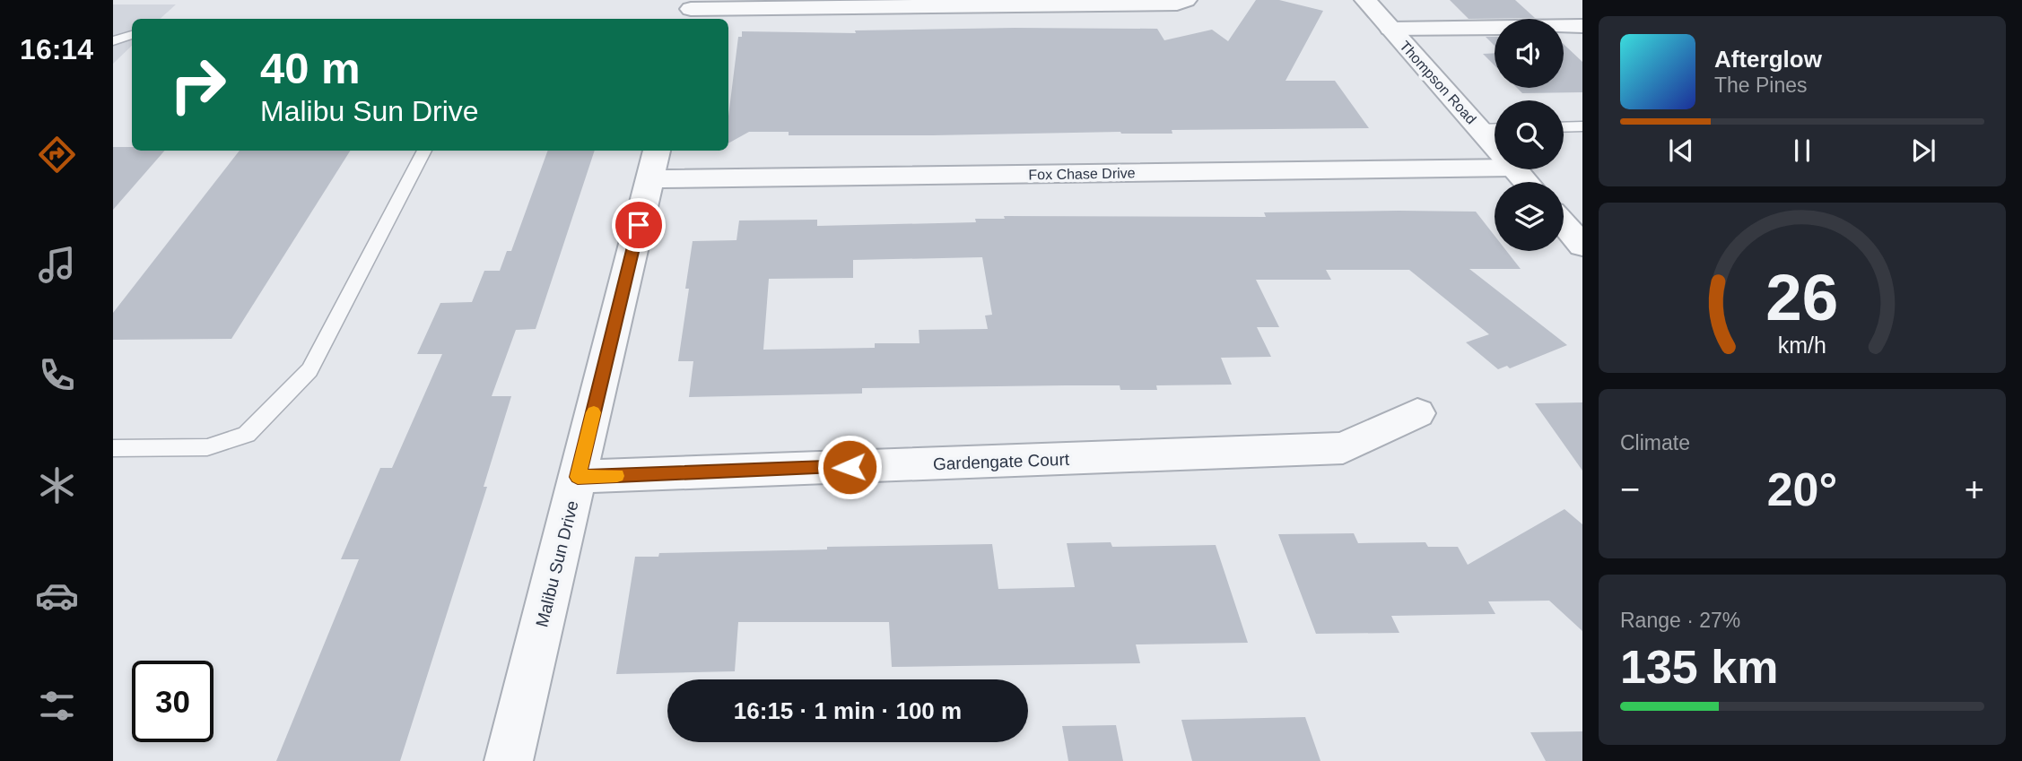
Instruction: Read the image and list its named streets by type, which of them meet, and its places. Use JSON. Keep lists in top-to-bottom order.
{
  "streets": {
    "street": [
      "Thompson Road",
      "Fox Chase Drive",
      "Gardengate Court",
      "Malibu Sun Drive"
    ]
  },
  "crossings": [
    ["Fox Chase Drive", "Malibu Sun Drive"],
    ["Gardengate Court", "Malibu Sun Drive"]
  ],
  "page": {
    "tabs": "16:14",
    "turn": ["40 m", "Malibu Sun Drive"],
    "song": ["Afterglow", "The Pines"],
    "tile": [
      "Climate",
      ["Range · 27%", "135 km"]
    ],
    "heat": ["−", "20°", "+"],
    "limit": "30",
    "trip": "16:15 · 1 min · 100 m",
    "gauge": ["26", "km/h"]
  }
}
